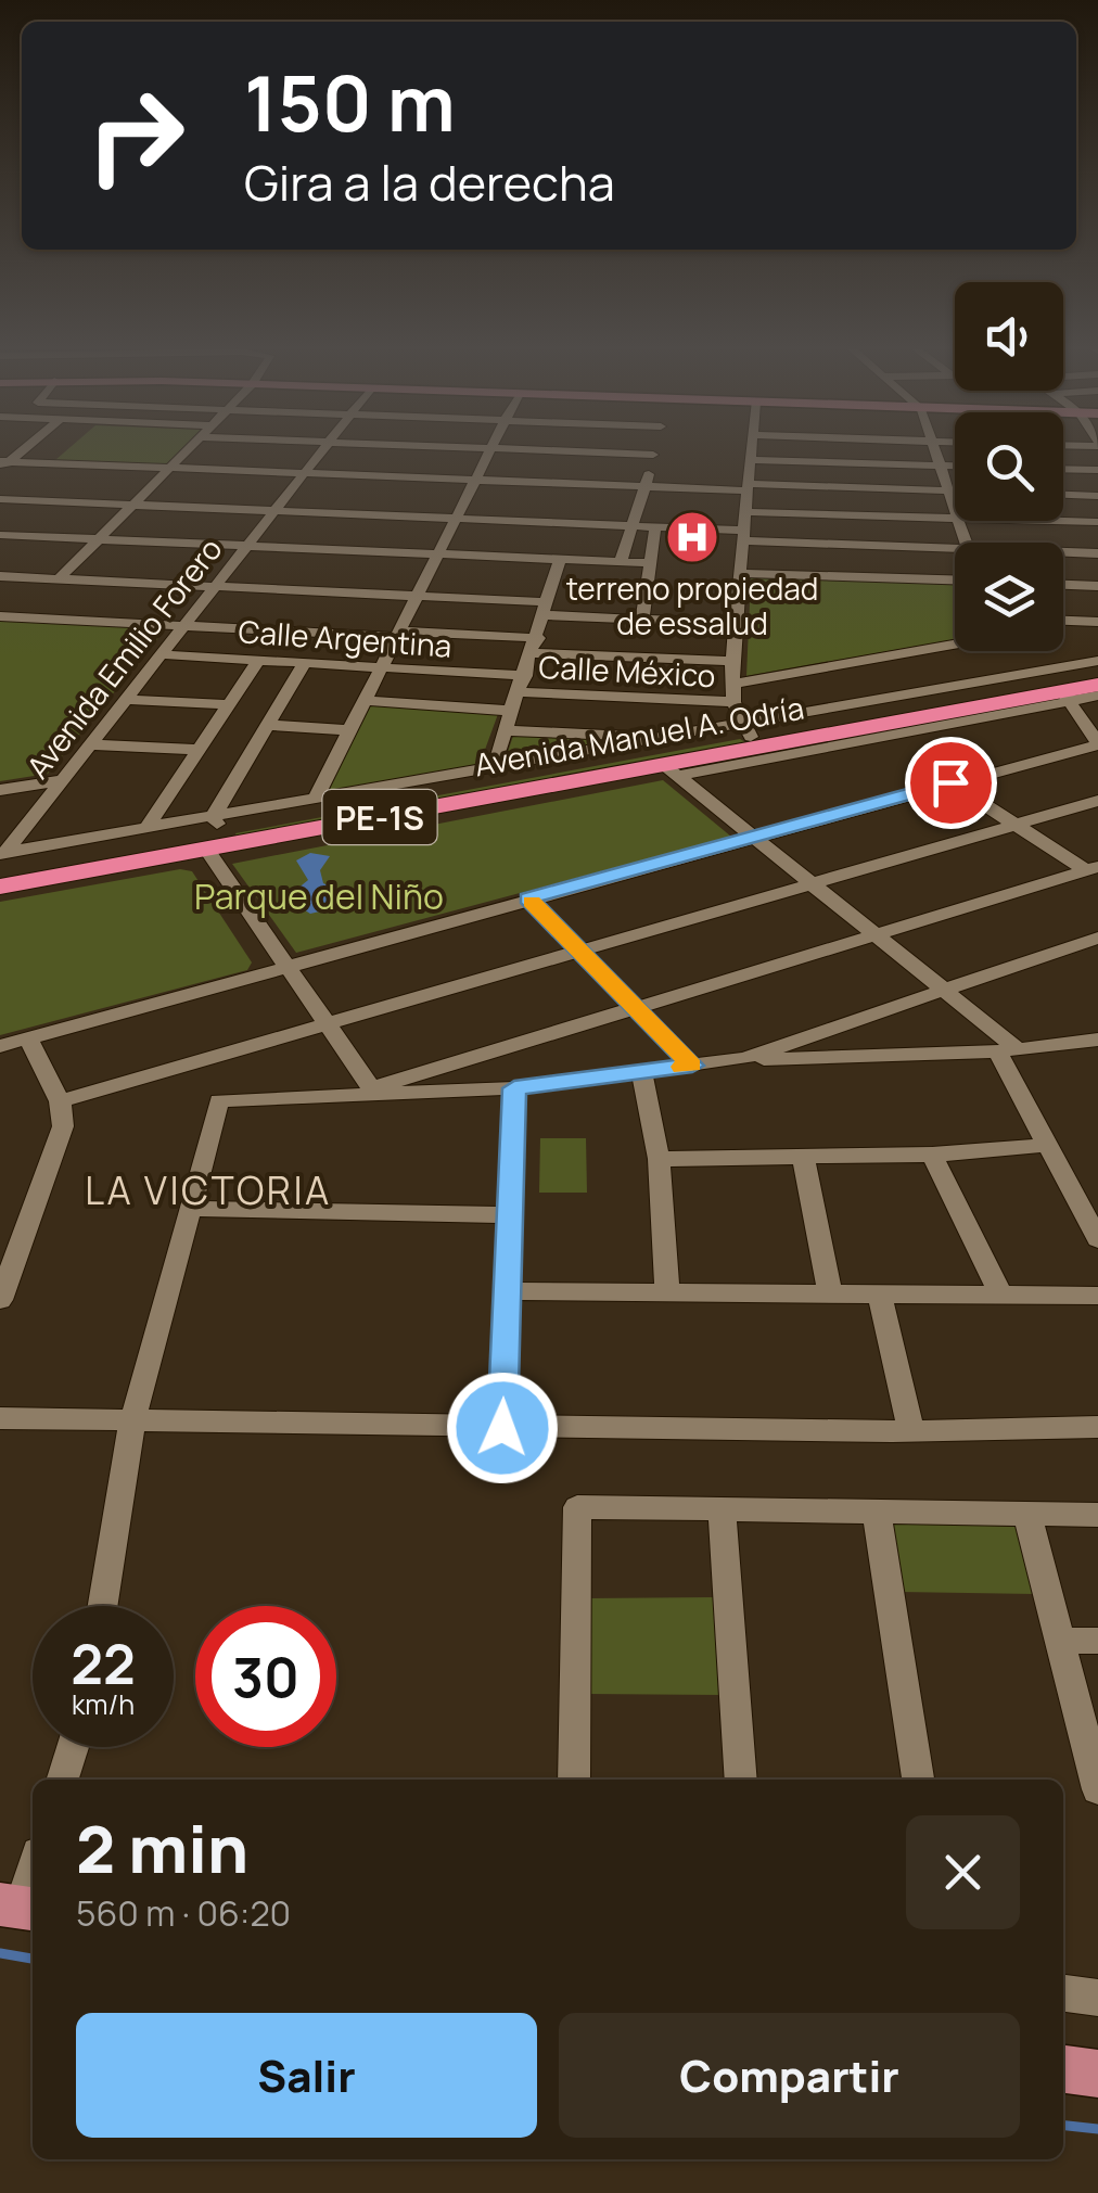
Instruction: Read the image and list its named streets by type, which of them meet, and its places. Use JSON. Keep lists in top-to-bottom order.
{
  "streets": {
    "highway": ["Avenida Manuel A. Odría", "PE-1S"],
    "street": ["Calle Argentina", "Avenida Emilio Forero", "Calle México"]
  },
  "crossings": [
    ["Calle Argentina", "Avenida Emilio Forero"],
    ["Calle Argentina", "Calle México"],
    ["Avenida Emilio Forero", "Avenida Manuel A. Odría"]
  ],
  "districts": ["LA VICTORIA"],
  "parks": ["Parque del Niño"],
  "places": {
    "hospital": ["terreno propiedad de essalud"]
  },
  "page": {
    "turn": ["150 m", "Gira a la derecha"],
    "speed": "22 km/h",
    "limit": "30",
    "heading": ["2 min", "560 m · 06:20"],
    "buttons": ["Salir", "Compartir"]
  }
}
